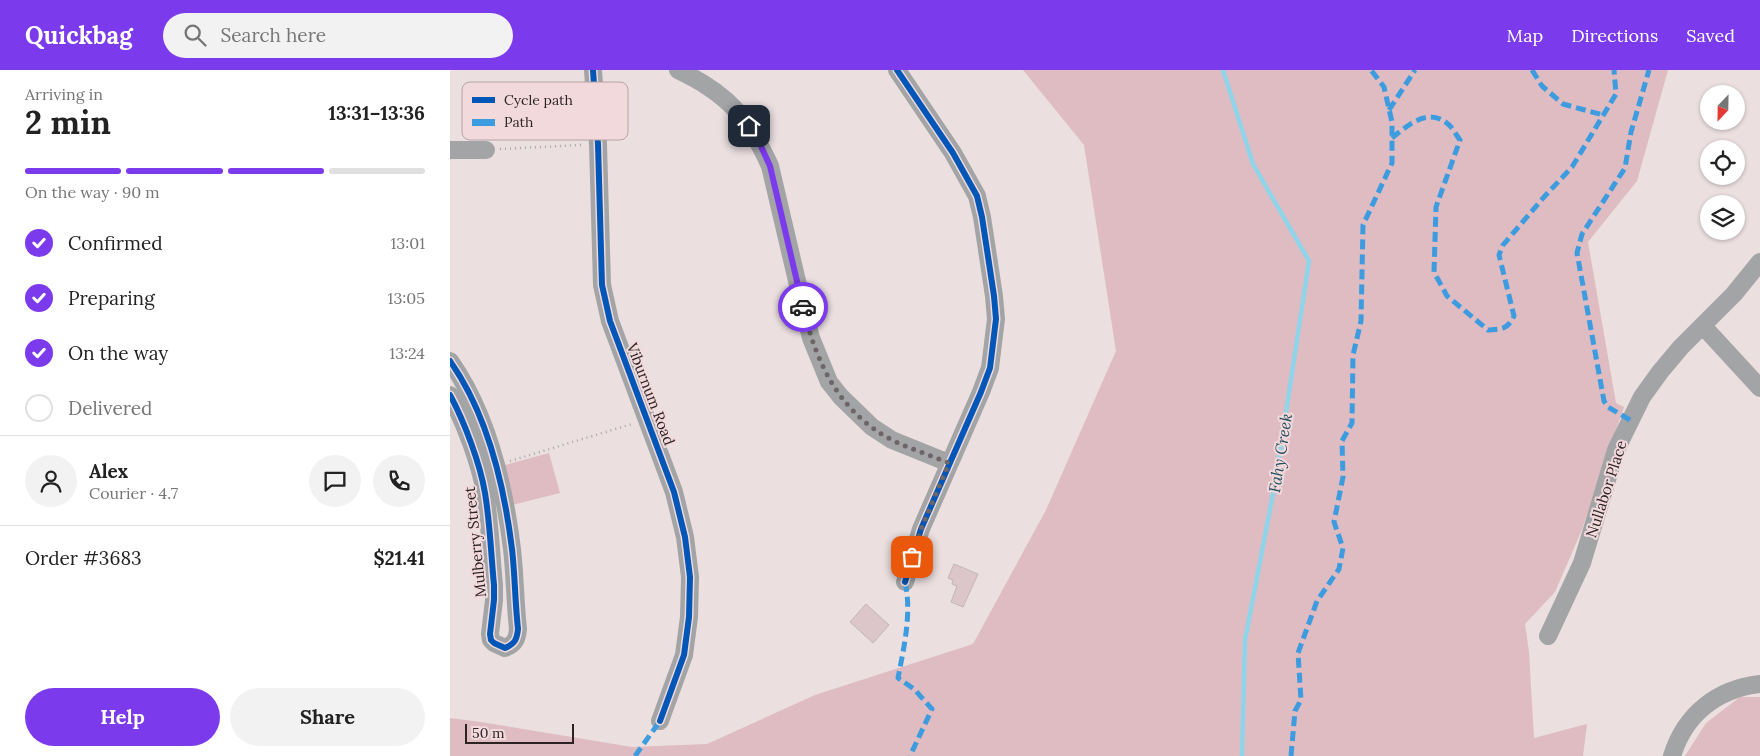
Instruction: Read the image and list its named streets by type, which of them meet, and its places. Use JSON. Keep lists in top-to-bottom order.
{
  "streets": {
    "street": ["Viburnum Road", "Nullabor Place", "Mulberry Street"]
  },
  "water": ["Fahy Creek"],
  "legend": ["Cycle path", "Path"],
  "scale_bar": "50 m",
  "north": "bottom",
  "page": {
    "header": "Quickbag",
    "search": "Search here",
    "nav": ["Map", "Directions", "Saved"],
    "heading": ["2 min", "Arriving in", "13:31–13:36"],
    "panel": [
      "Alex",
      "Courier · 4.7",
      "Order #3683",
      "$21.41"
    ],
    "bar": "On the way · 90 m",
    "list": [
      ["Confirmed", "13:01"],
      ["Preparing", "13:05"],
      ["On the way", "13:24"],
      "Delivered"
    ],
    "buttons": ["Help", "Share"],
    "scale": "50 m"
  }
}
